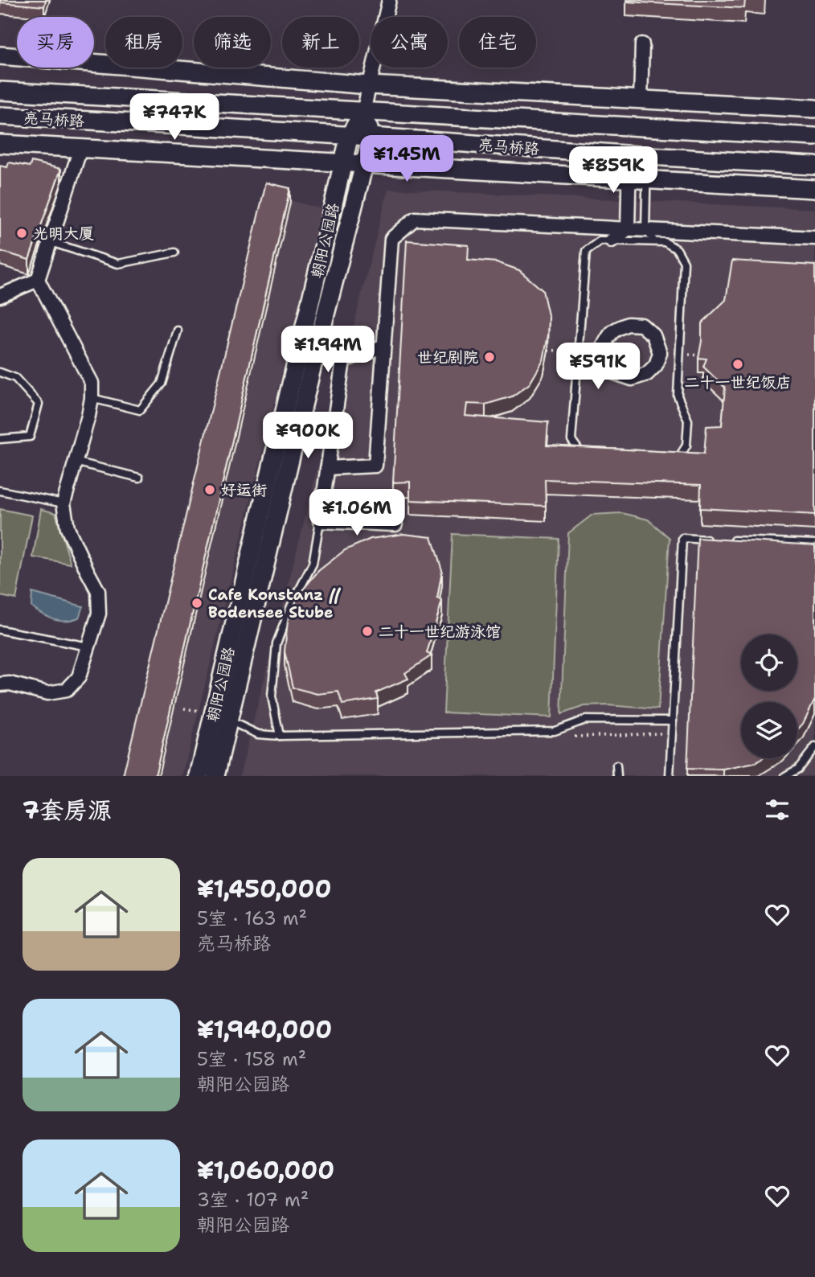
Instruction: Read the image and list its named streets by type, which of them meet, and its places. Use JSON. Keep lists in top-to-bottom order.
{
  "streets": {
    "main road": ["亮马桥路", "朝阳公园路"]
  },
  "crossings": [
    ["亮马桥路", "朝阳公园路"]
  ],
  "places": [
    "光明大厦",
    "世纪剧院",
    "二十一世纪饭店",
    "好运街",
    "Cafe Konstanz // Bodensee Stube",
    "二十一世纪游泳馆"
  ],
  "page": {
    "chip": [
      "买房",
      "租房",
      "筛选",
      "新上",
      "公寓",
      "住宅"
    ],
    "price": [
      "¥747K",
      "¥1.45M",
      "¥859K",
      "¥1.94M",
      "¥591K",
      "¥900K",
      "¥1.06M"
    ],
    "heading": "7套房源",
    "list": [
      {
        "name": "¥1,450,000",
        "note": "5室 · 163 m² · 亮马桥路"
      },
      {
        "name": "¥1,940,000",
        "note": "5室 · 158 m² · 朝阳公园路"
      },
      {
        "name": "¥1,060,000",
        "note": "3室 · 107 m² · 朝阳公园路"
      }
    ]
  }
}
